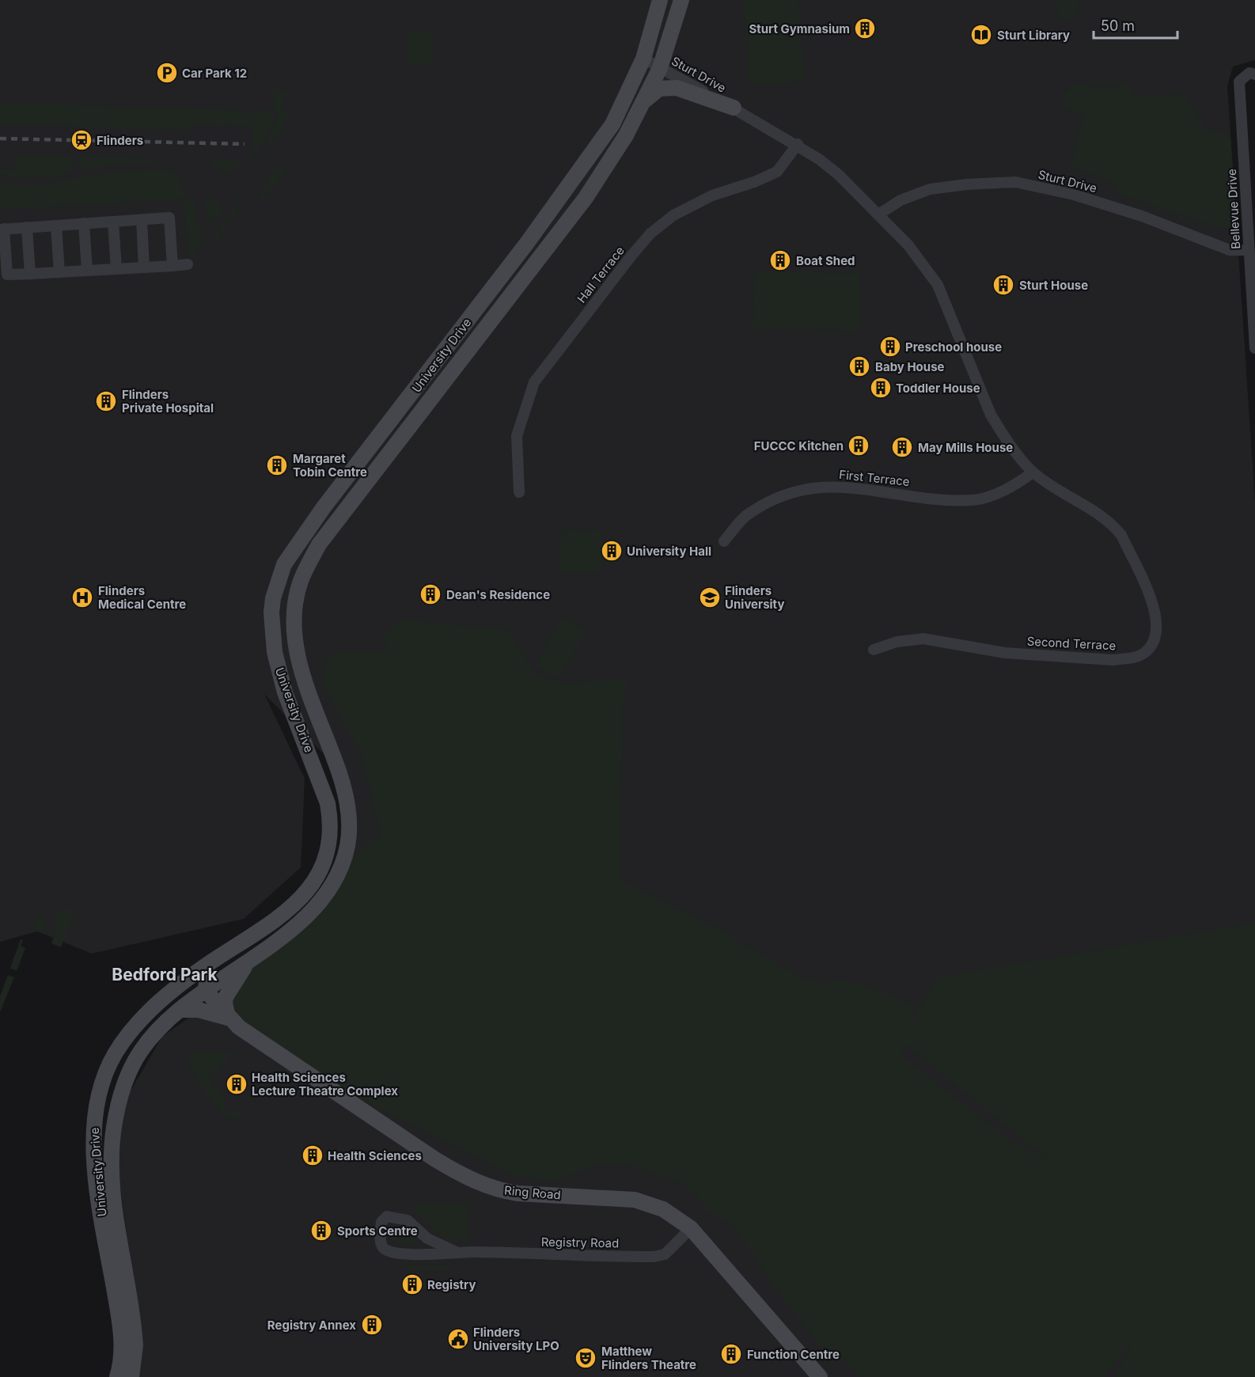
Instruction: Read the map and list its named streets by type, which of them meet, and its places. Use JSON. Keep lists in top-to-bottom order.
{
  "streets": {
    "street": [
      "Sturt Drive",
      "Bellevue Drive",
      "Hall Terrace",
      "University Drive",
      "First Terrace",
      "Second Terrace",
      "Ring Road",
      "Registry Road"
    ]
  },
  "crossings": [
    ["Sturt Drive", "Bellevue Drive"],
    ["Sturt Drive", "Hall Terrace"],
    ["Sturt Drive", "University Drive"],
    ["Sturt Drive", "First Terrace"],
    ["Sturt Drive", "Second Terrace"],
    ["University Drive", "Ring Road"],
    ["First Terrace", "Second Terrace"],
    ["Ring Road", "Registry Road"]
  ],
  "districts": ["Bedford Park"],
  "places": {
    "building": [
      "Sturt Gymnasium",
      "Boat Shed",
      "Sturt House",
      "Preschool house",
      "Baby House",
      "Toddler House",
      "Flinders Private Hospital",
      "FUCCC Kitchen",
      "May Mills House",
      "Margaret Tobin Centre",
      "University Hall",
      "Dean's Residence",
      "Health Sciences Lecture Theatre Complex",
      "Health Sciences",
      "Sports Centre",
      "Registry",
      "Registry Annex",
      "Function Centre"
    ],
    "library": ["Sturt Library"],
    "parking": ["Car Park 12"],
    "station": ["Flinders"],
    "hospital": ["Flinders Medical Centre"],
    "school or university": ["Flinders University"],
    "public building": ["Flinders University LPO"],
    "theatre": ["Matthew Flinders Theatre"]
  },
  "scale_bar": "50 m"
}
